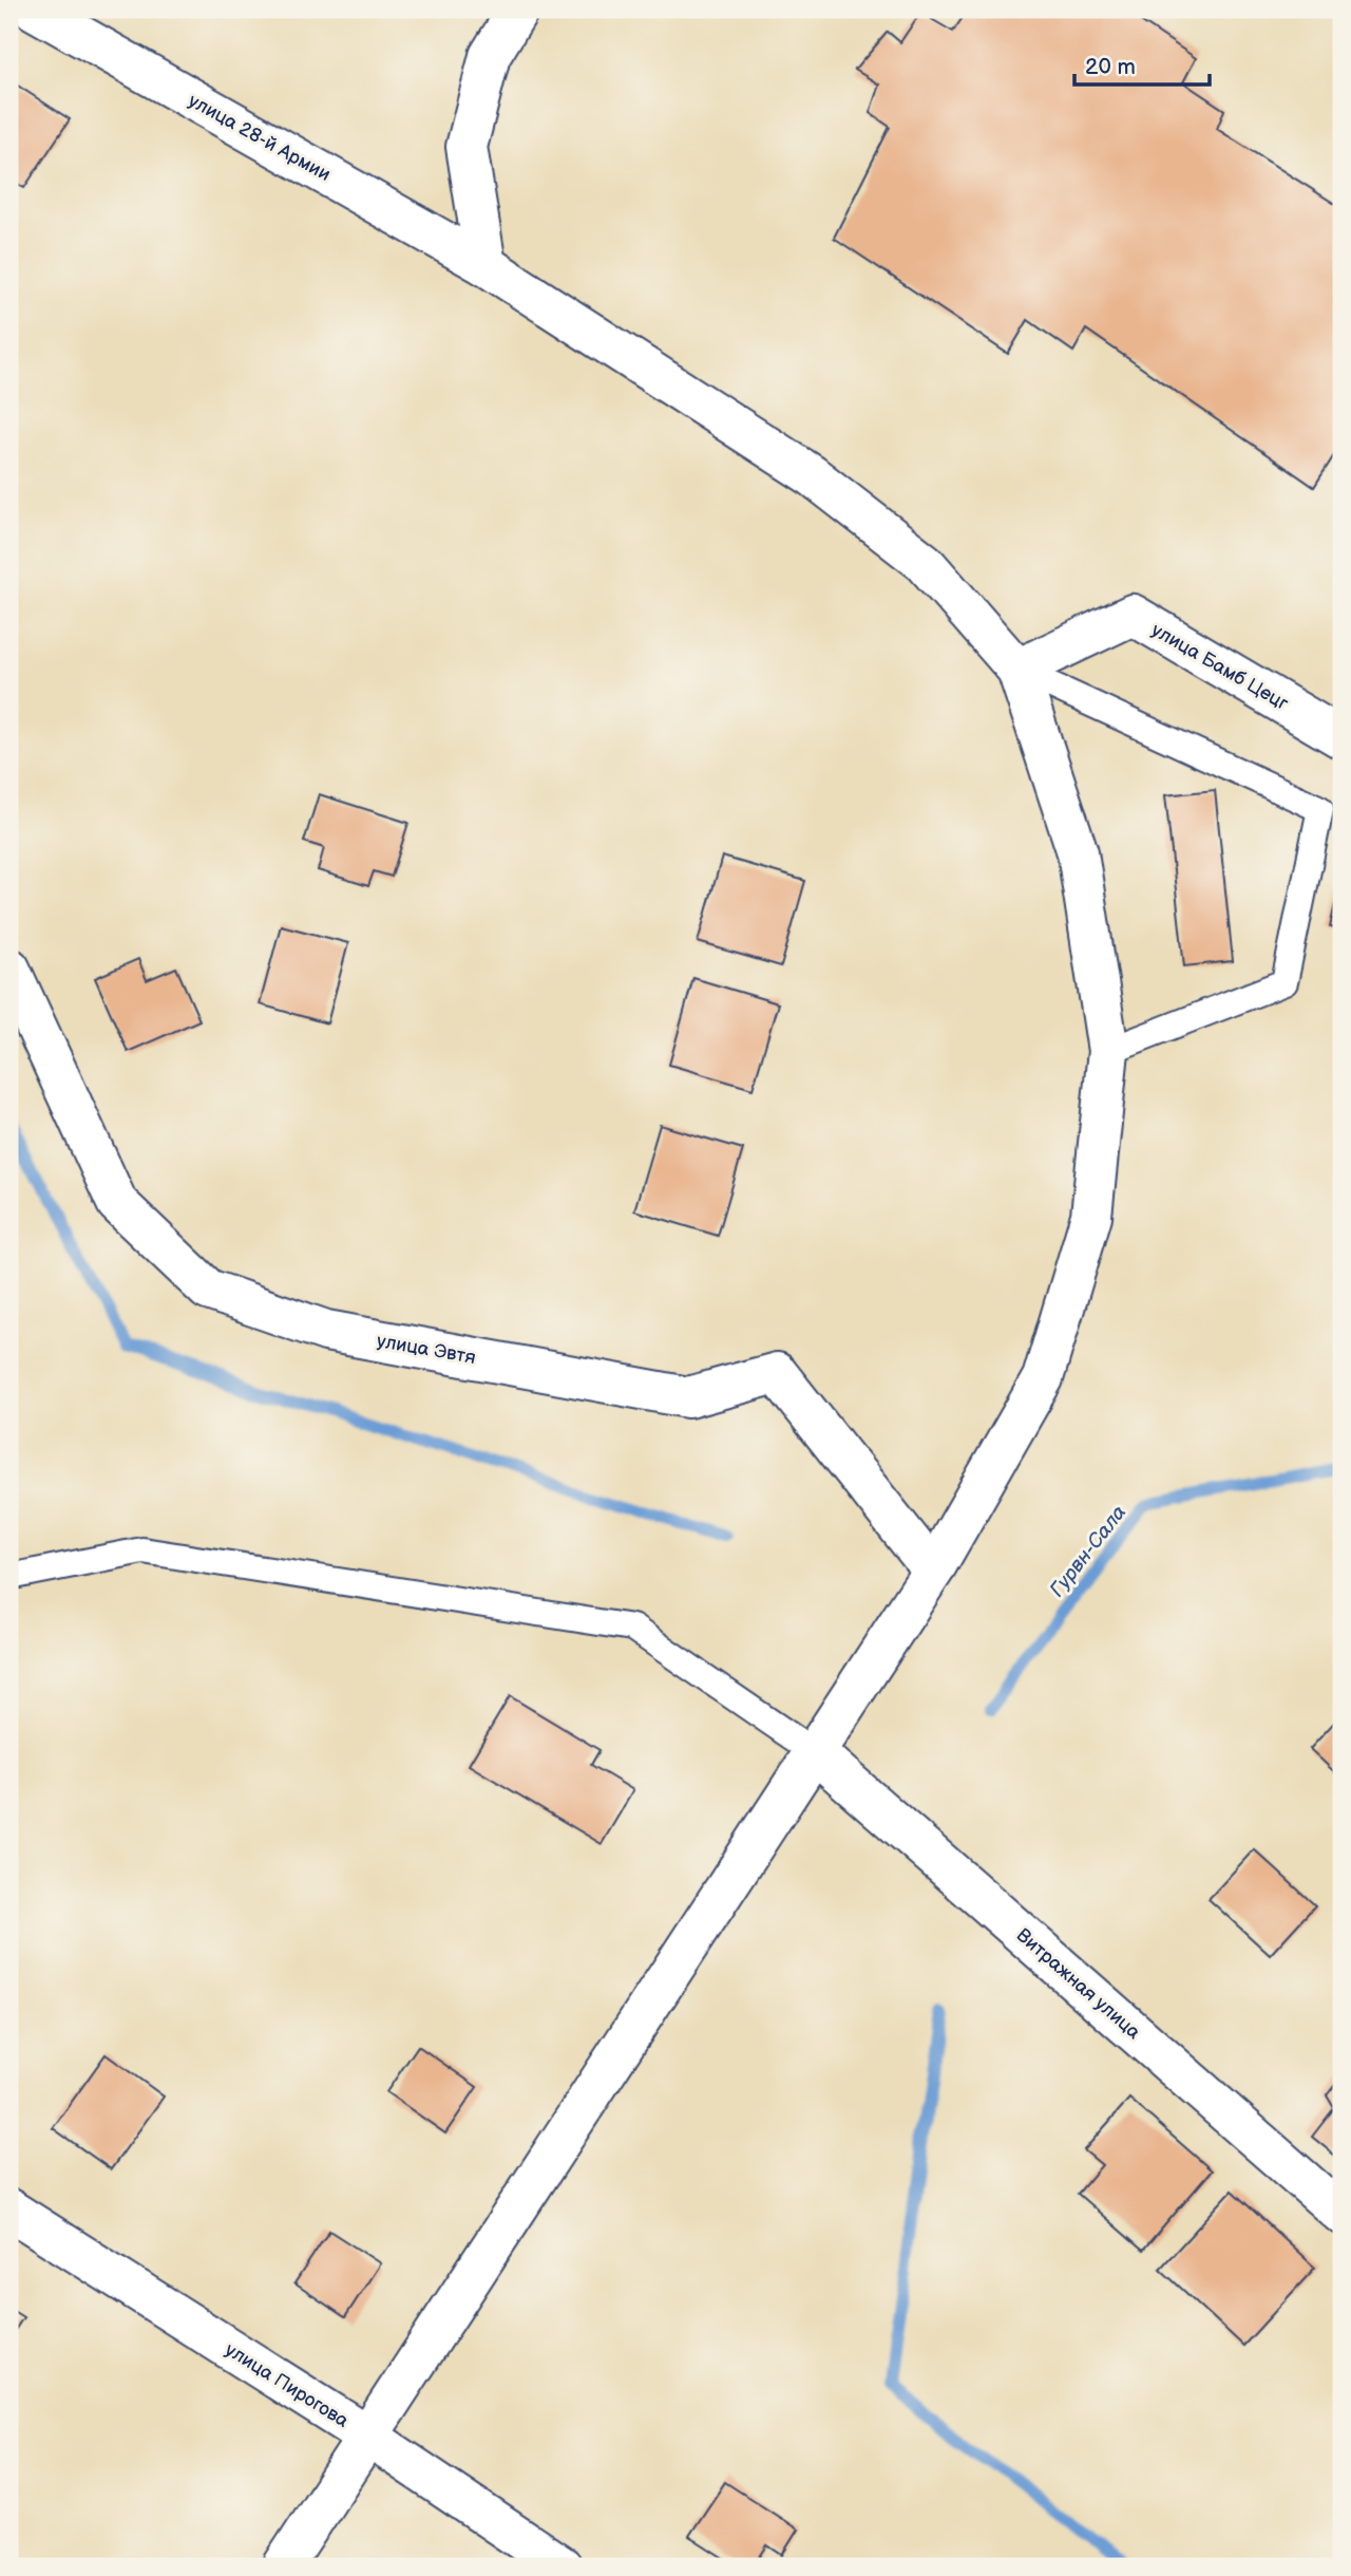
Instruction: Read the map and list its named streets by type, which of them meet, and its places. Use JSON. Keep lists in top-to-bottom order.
{
  "streets": {
    "main road": [
      "улица 28-й Армии",
      "улица Бамб Цецг",
      "улица Эвтя",
      "Витражная улица",
      "улица Пирогова"
    ]
  },
  "crossings": [
    ["улица 28-й Армии", "улица Бамб Цецг"]
  ],
  "water": ["Гурвн-Сала"],
  "scale_bar": "20 m"
}
